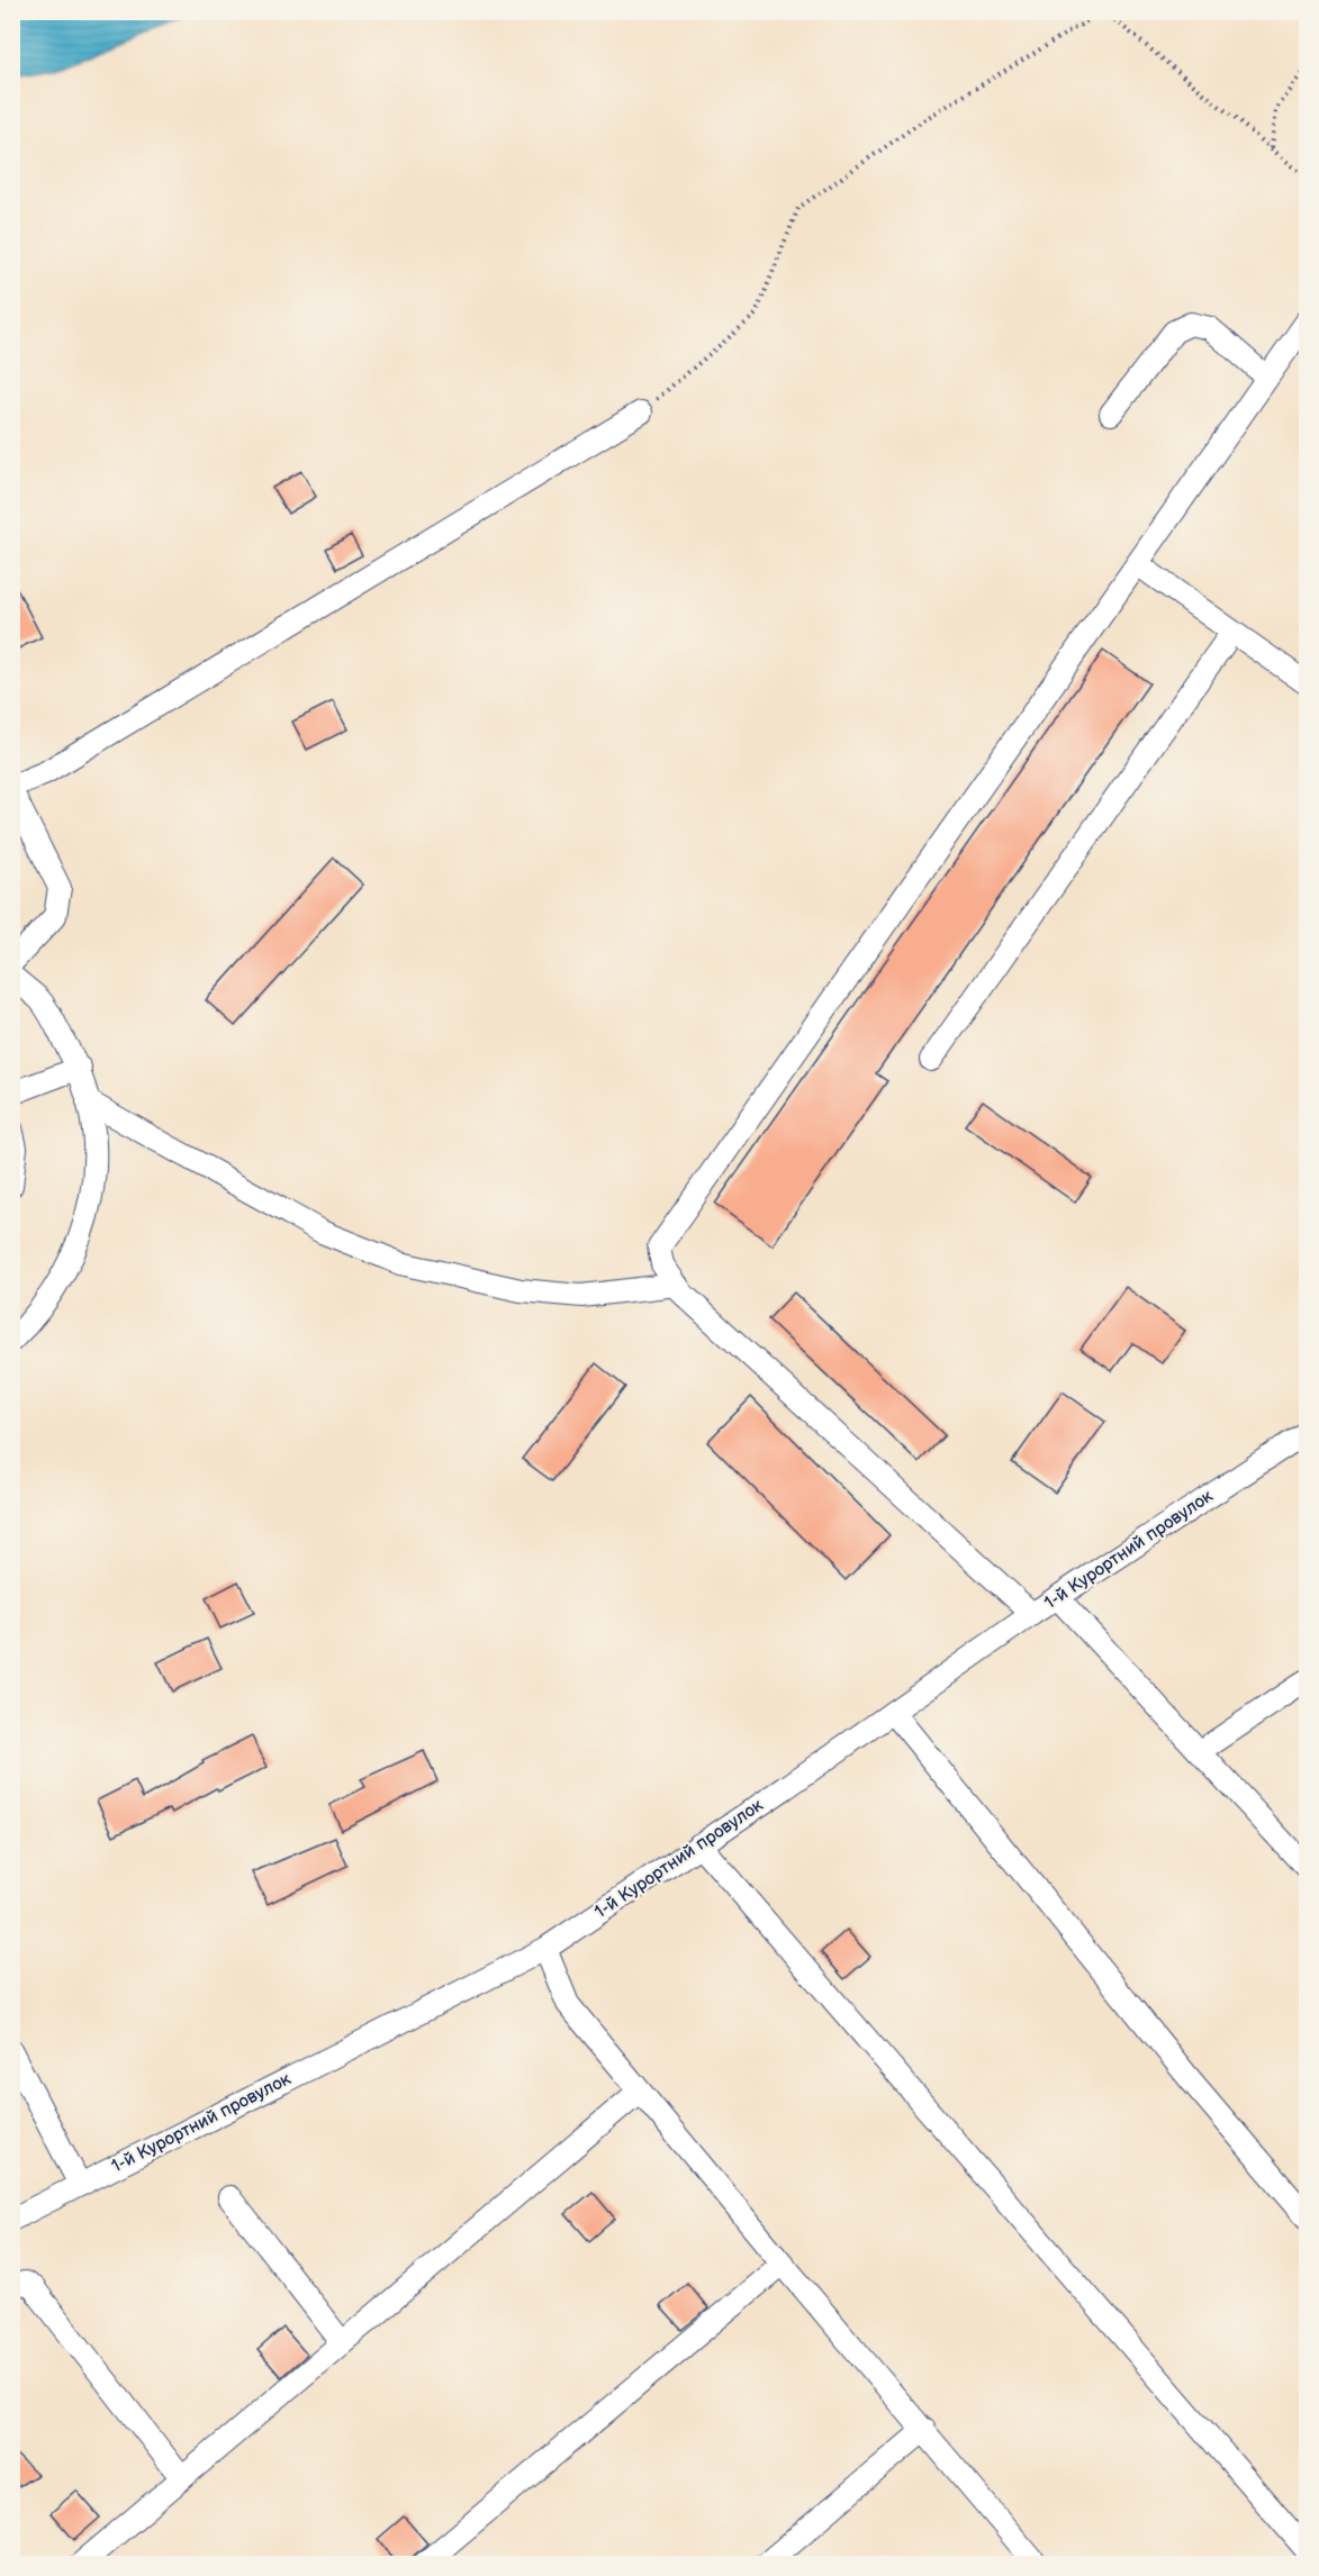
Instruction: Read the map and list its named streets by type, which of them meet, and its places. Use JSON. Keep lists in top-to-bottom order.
{
  "streets": {
    "street": ["1-й Курортний провулок"]
  }
}
